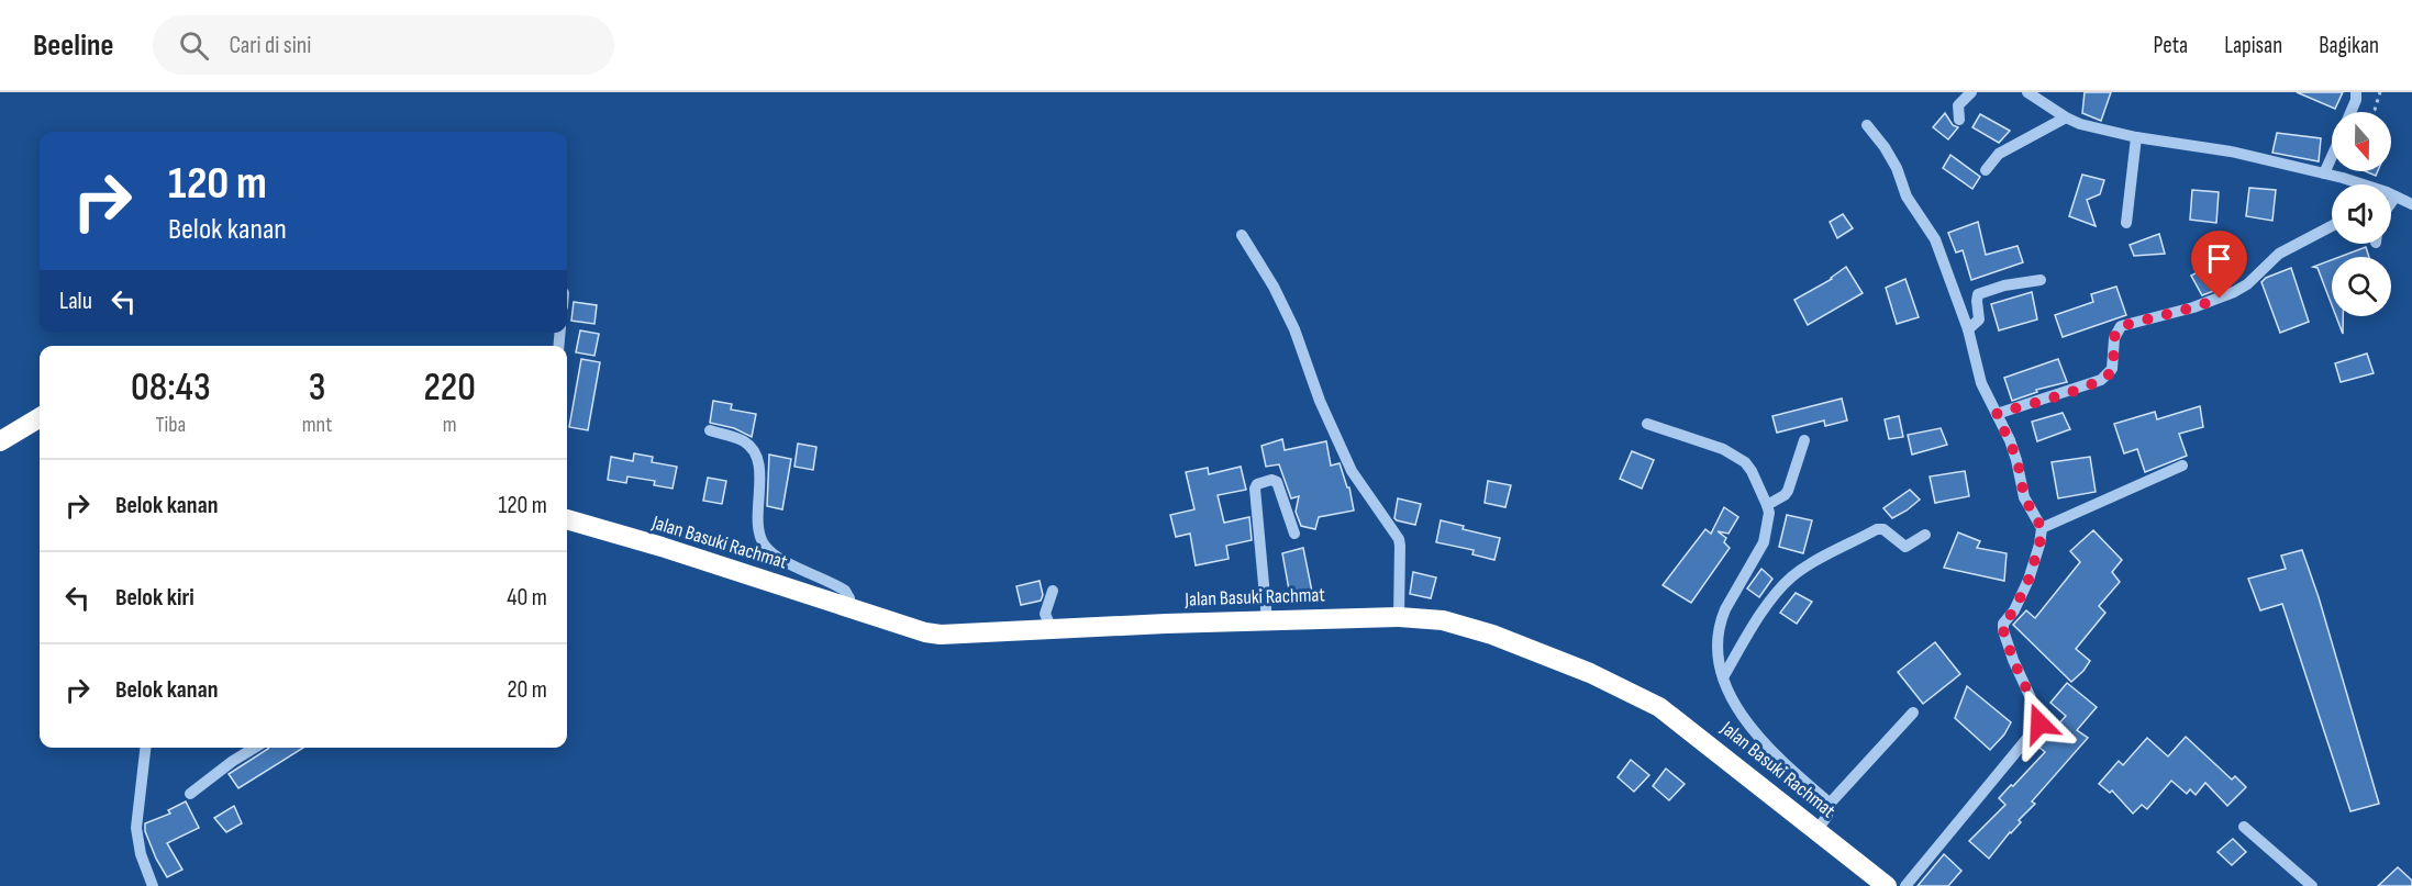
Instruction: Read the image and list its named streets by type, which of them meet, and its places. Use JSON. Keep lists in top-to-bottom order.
{
  "streets": {
    "highway": ["Jalan Basuki Rachmat"]
  },
  "north": "bottom",
  "page": {
    "header": "Beeline",
    "search": "Cari di sini",
    "nav": ["Peta", "Lapisan", "Bagikan"],
    "turn": ["120 m", "Belok kanan"],
    "then": "Lalu",
    "eta": [
      "08:43",
      "Tiba",
      "3",
      "mnt",
      "220",
      "m"
    ],
    "list": [
      {
        "name": "Belok kanan",
        "value": "120 m"
      },
      {
        "name": "Belok kiri",
        "value": "40 m"
      },
      {
        "name": "Belok kanan",
        "value": "20 m"
      }
    ]
  }
}
